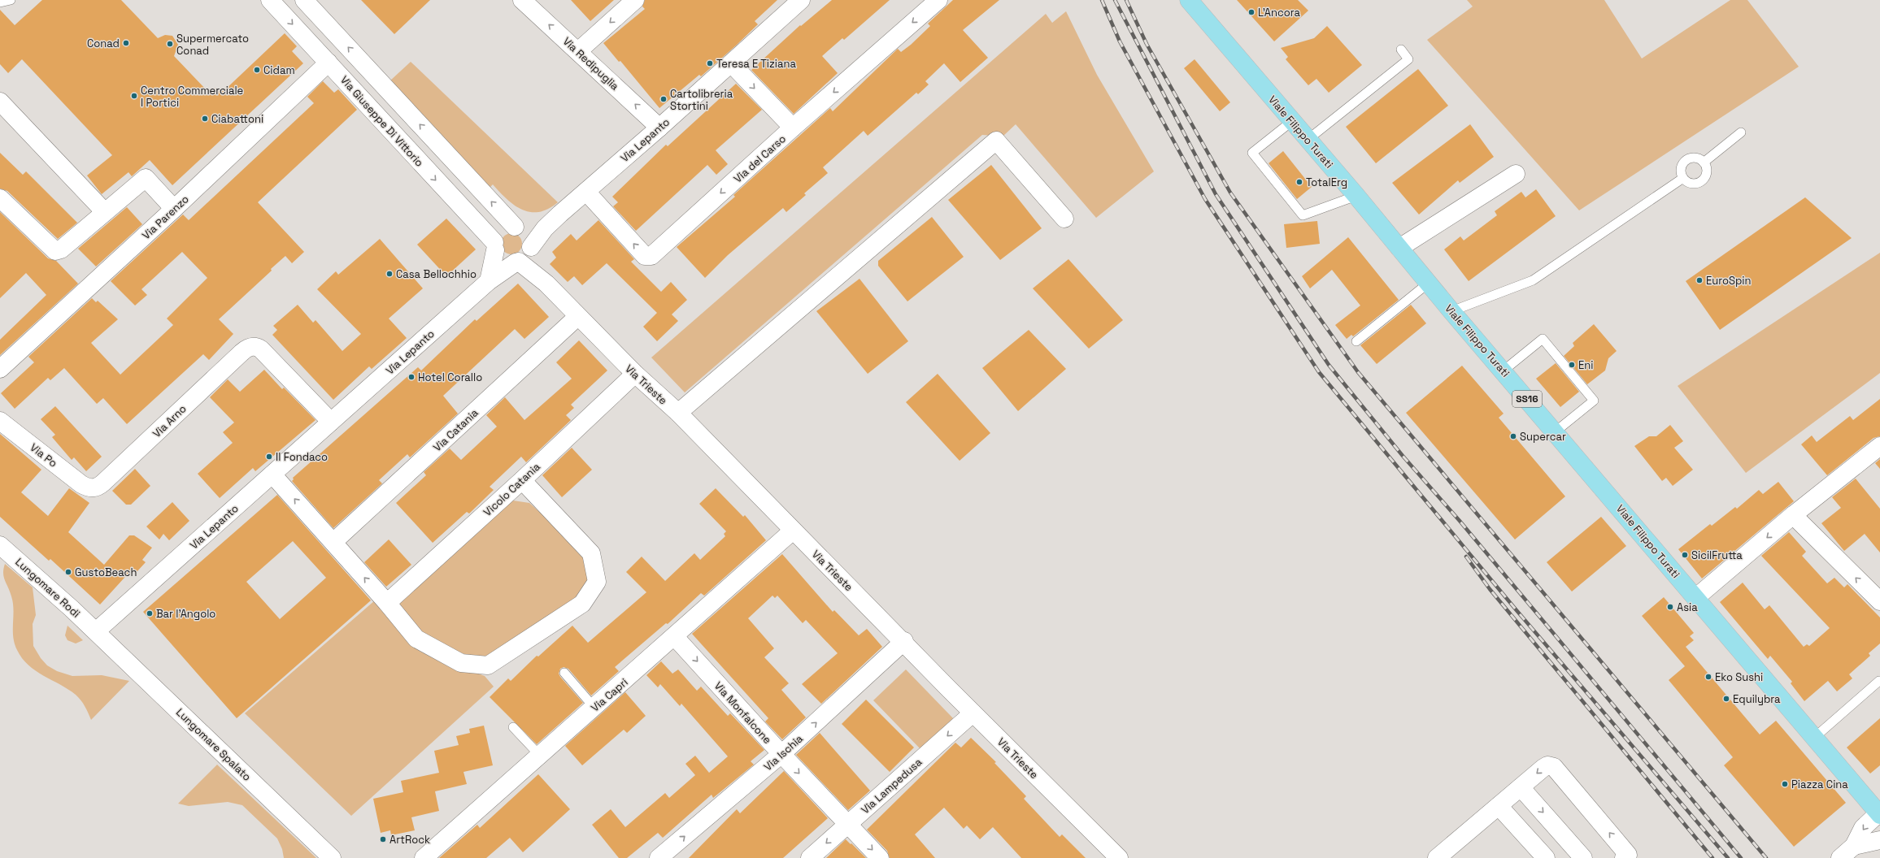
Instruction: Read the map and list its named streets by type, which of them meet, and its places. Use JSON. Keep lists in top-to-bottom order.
{
  "streets": {
    "main road": ["Viale Filippo Turati", "SS16"],
    "street": [
      "Via Redipuglia",
      "Via Giuseppe Di Vittorio",
      "Via Lepanto",
      "Via del Carso",
      "Via Parenzo",
      "Via Trieste",
      "Via Arno",
      "Via Catania",
      "Via Po",
      "Vicolo Catania",
      "Lungomare Rodi",
      "Via Capri",
      "Via Monfalcone",
      "Lungomare Spalato",
      "Via Ischia",
      "Via Lampedusa"
    ]
  },
  "crossings": [
    ["Via Redipuglia", "Via Lepanto"],
    ["Via Giuseppe Di Vittorio", "Via Lepanto"],
    ["Via Giuseppe Di Vittorio", "Via Parenzo"],
    ["Via Giuseppe Di Vittorio", "Via Trieste"],
    ["Via Lepanto", "Via del Carso"],
    ["Via Lepanto", "Via Trieste"],
    ["Via Lepanto", "Via Arno"],
    ["Via Lepanto", "Lungomare Rodi"],
    ["Via Lepanto", "Lungomare Spalato"],
    ["Via Trieste", "Via Catania"],
    ["Via Trieste", "Vicolo Catania"],
    ["Via Trieste", "Via Capri"],
    ["Via Trieste", "Via Ischia"],
    ["Via Trieste", "Via Lampedusa"],
    ["Via Arno", "Via Po"],
    ["Lungomare Rodi", "Lungomare Spalato"],
    ["Via Capri", "Via Monfalcone"],
    ["Via Monfalcone", "Via Ischia"],
    ["Via Monfalcone", "Via Lampedusa"]
  ],
  "one_way": [
    "Via Redipuglia",
    "Via del Carso",
    "Via Monfalcone",
    "Via Ischia",
    "Via Lampedusa"
  ],
  "places": [
    "L'Ancora",
    "Conad",
    "Supermercato Conad",
    "Teresa E Tiziana",
    "Cidam",
    "Centro Commerciale I Portici",
    "Cartolibreria Stortini",
    "Ciabattoni",
    "TotalErg",
    "Casa Bellochhio",
    "EuroSpin",
    "Eni",
    "Hotel Corallo",
    "Supercar",
    "Il Fondaco",
    "SicilFrutta",
    "GustoBeach",
    "Asia",
    "Bar l'Angolo",
    "Eko Sushi",
    "Equilybra",
    "Piazza Cina",
    "ArtRock"
  ]
}
